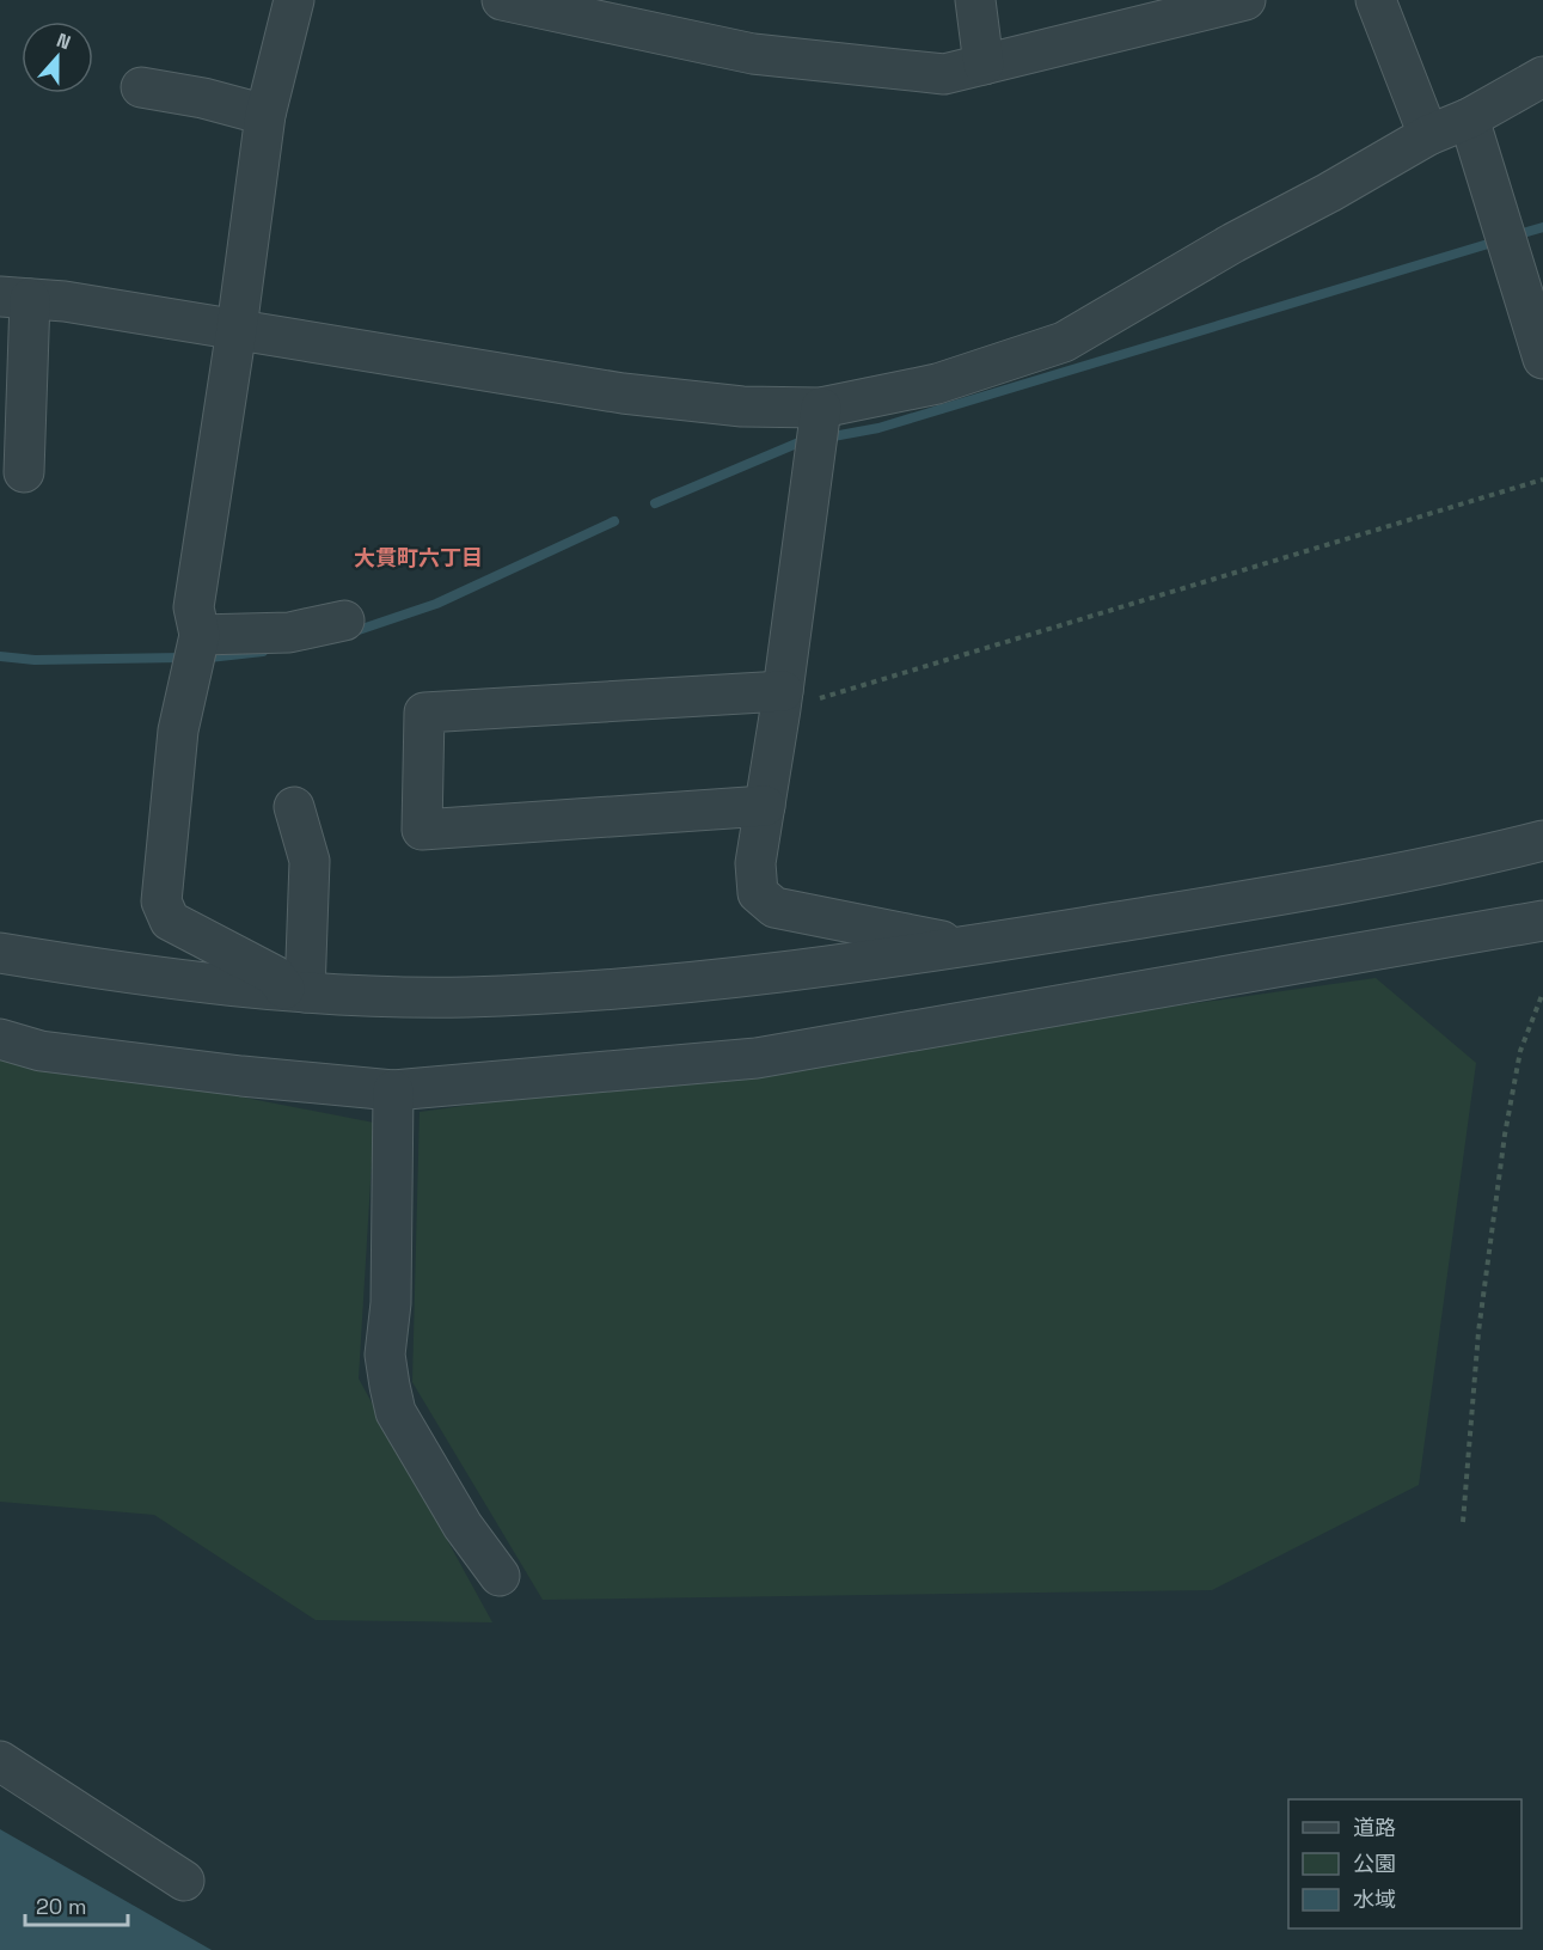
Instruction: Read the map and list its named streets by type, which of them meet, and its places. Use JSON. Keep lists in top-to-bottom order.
{
  "districts": ["大貫町六丁目"],
  "legend": ["道路", "公園", "水域"],
  "scale_bar": "20 m",
  "north": "top"
}
